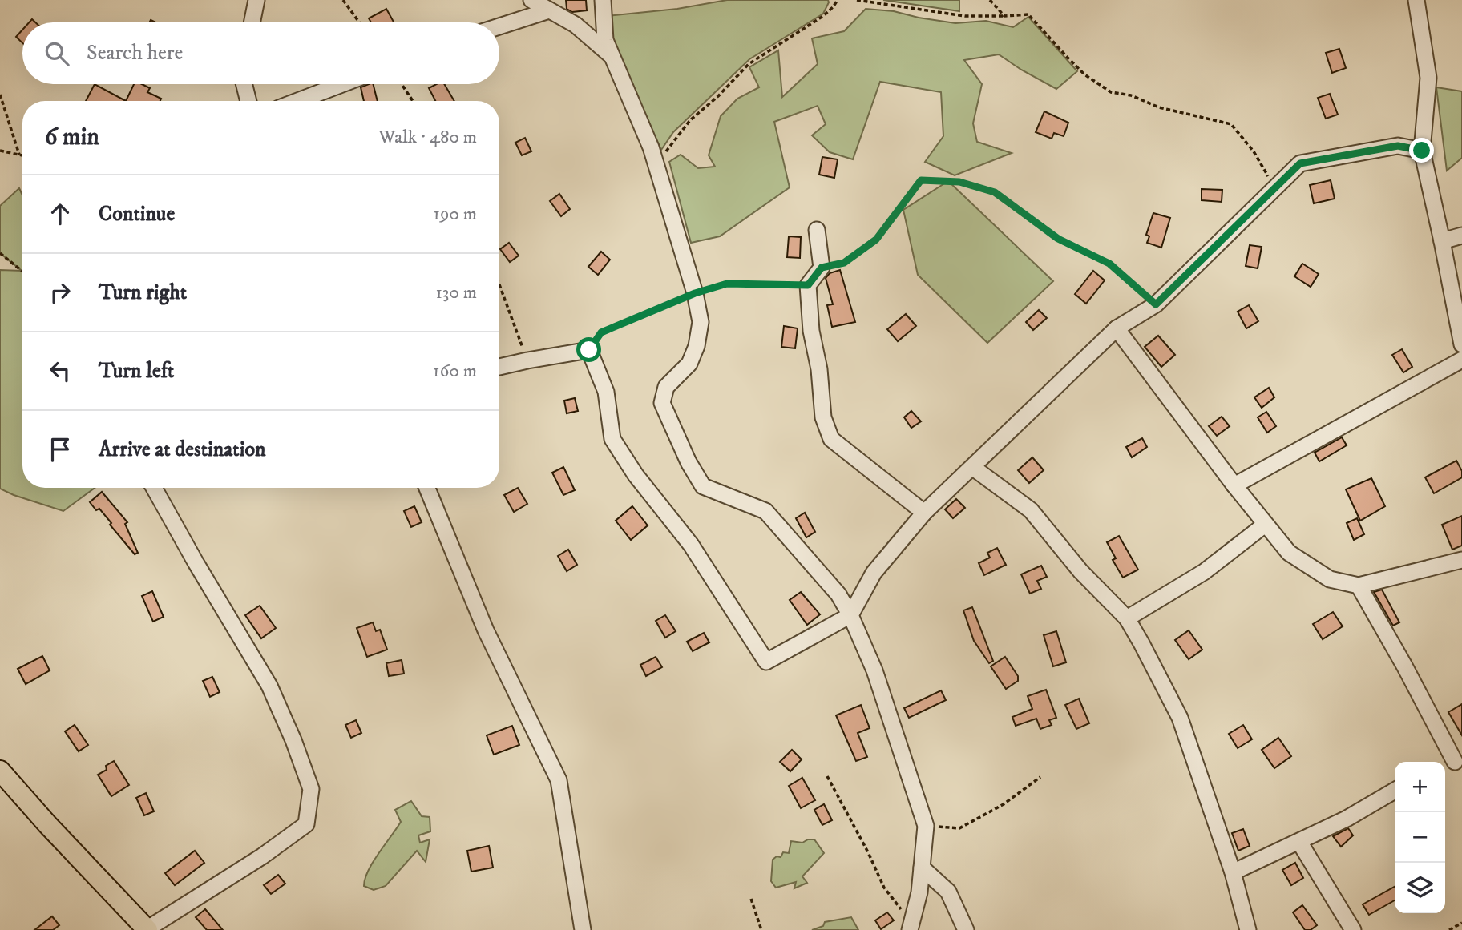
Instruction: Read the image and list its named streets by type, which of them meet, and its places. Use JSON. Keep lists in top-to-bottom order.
{
  "page": {
    "search": "Search here",
    "heading": ["6 min", "Walk · 480 m"],
    "list": [
      ["Continue", "190 m"],
      ["Turn right", "130 m"],
      ["Turn left", "160 m"],
      "Arrive at destination"
    ],
    "map_buttons": ["+", "−"]
  }
}
